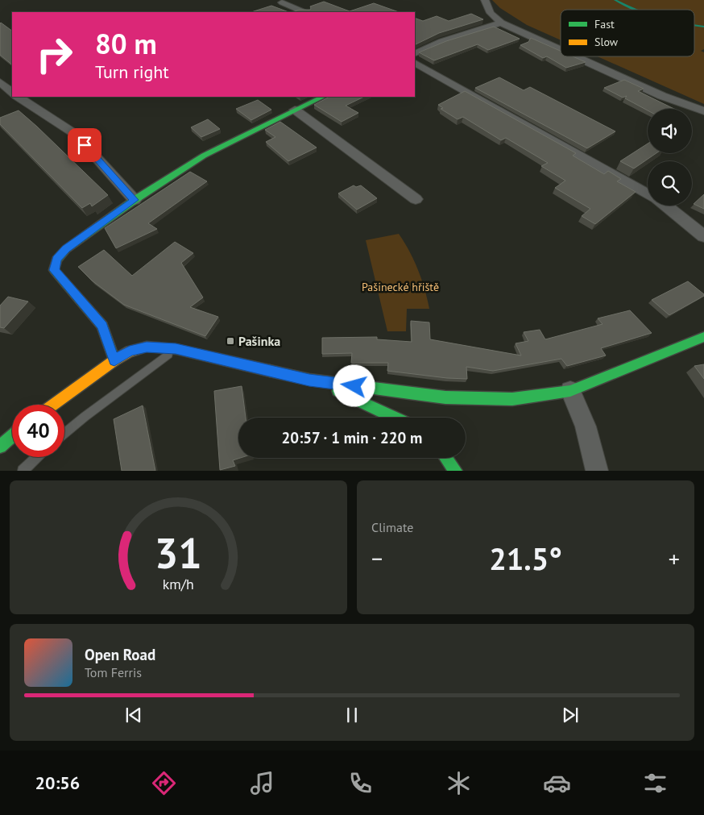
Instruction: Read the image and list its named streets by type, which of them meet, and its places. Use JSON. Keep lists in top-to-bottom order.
{
  "parks": ["Pašinecké hřiště"],
  "places": {
    "transit": ["Pašinka"]
  },
  "legend": ["Fast", "Slow"],
  "page": {
    "turn": ["80 m", "Turn right"],
    "limit": "40",
    "trip": "20:57 · 1 min · 220 m",
    "tile": "Climate",
    "heat": ["−", "21.5°", "+"],
    "song": ["Open Road", "Tom Ferris"],
    "tabs": "20:56",
    "gauge": ["31", "km/h"]
  }
}
